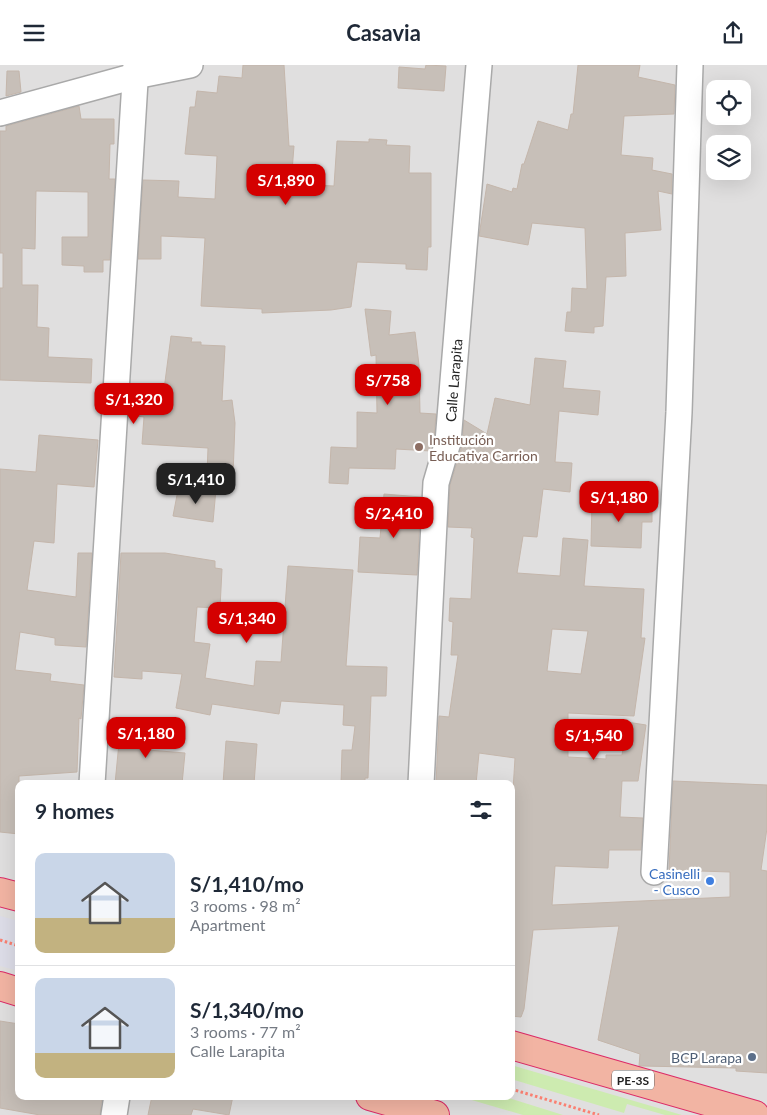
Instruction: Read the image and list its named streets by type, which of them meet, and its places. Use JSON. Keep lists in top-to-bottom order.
{
  "streets": {
    "highway": ["PE-3S"],
    "street": ["Calle Larapita"]
  },
  "places": ["Institución Educativa Carrion", "Casinelli - Cusco", "BCP Larapa"],
  "page": {
    "header": "Casavia",
    "price": [
      "S/1,890",
      "S/758",
      "S/1,320",
      "S/1,410",
      "S/1,180",
      "S/2,410",
      "S/1,340",
      "S/1,180",
      "S/1,540"
    ],
    "heading": "9 homes",
    "list": [
      {
        "name": "S/1,410/mo",
        "note": "3 rooms · 98 m² · Apartment"
      },
      {
        "name": "S/1,340/mo",
        "note": "3 rooms · 77 m² · Calle Larapita"
      }
    ]
  }
}
